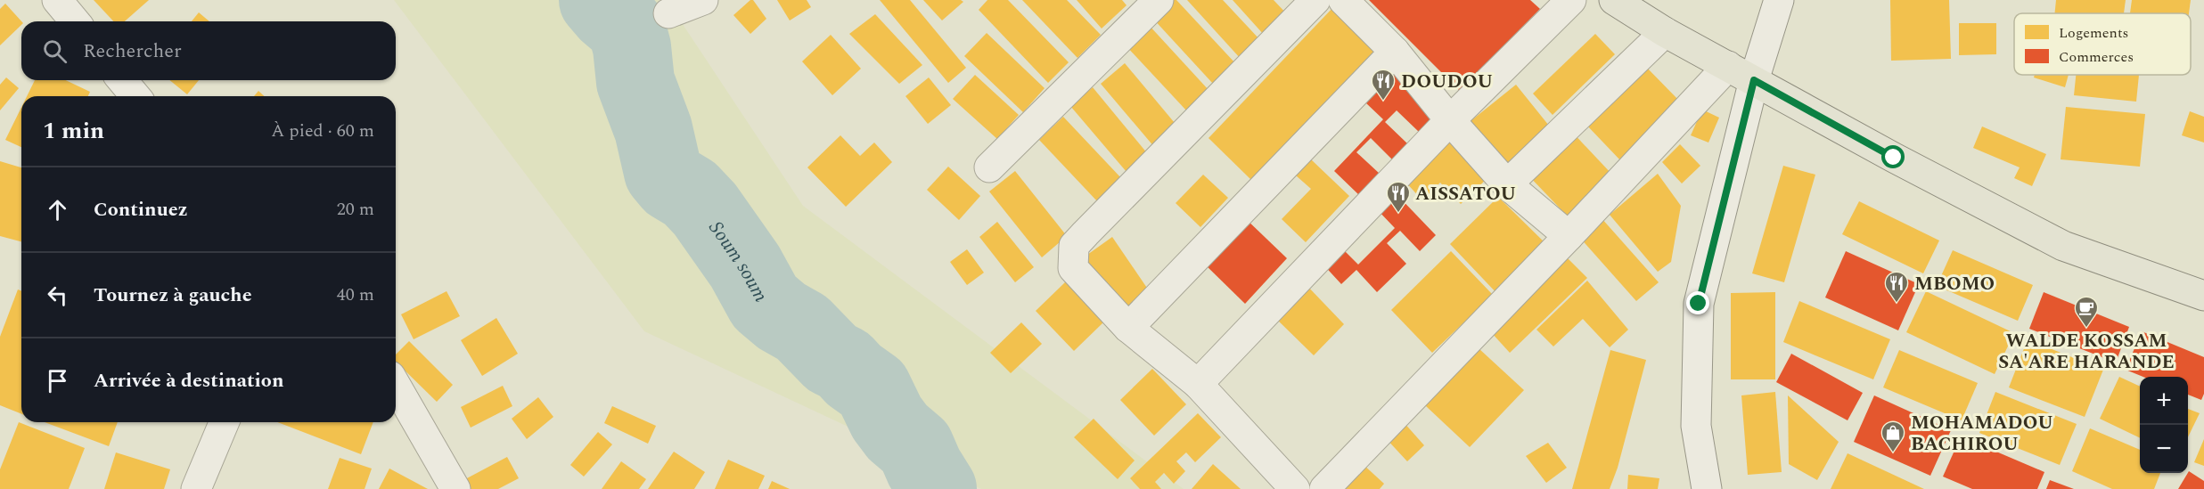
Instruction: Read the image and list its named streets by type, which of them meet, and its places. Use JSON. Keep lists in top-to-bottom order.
{
  "water": ["Soum soum"],
  "places": {
    "restaurant": ["DOUDOU", "AISSATOU", "MBOMO"],
    "cafe": ["WALDE KOSSAM SA'ARE HARANDE"],
    "shop": ["MOHAMADOU BACHIROU"]
  },
  "legend": ["Logements", "Commerces"],
  "page": {
    "search": "Rechercher",
    "heading": ["1 min", "À pied · 60 m"],
    "list": [
      ["Continuez", "20 m"],
      ["Tournez à gauche", "40 m"],
      "Arrivée à destination"
    ],
    "map_buttons": ["+", "−"]
  }
}
